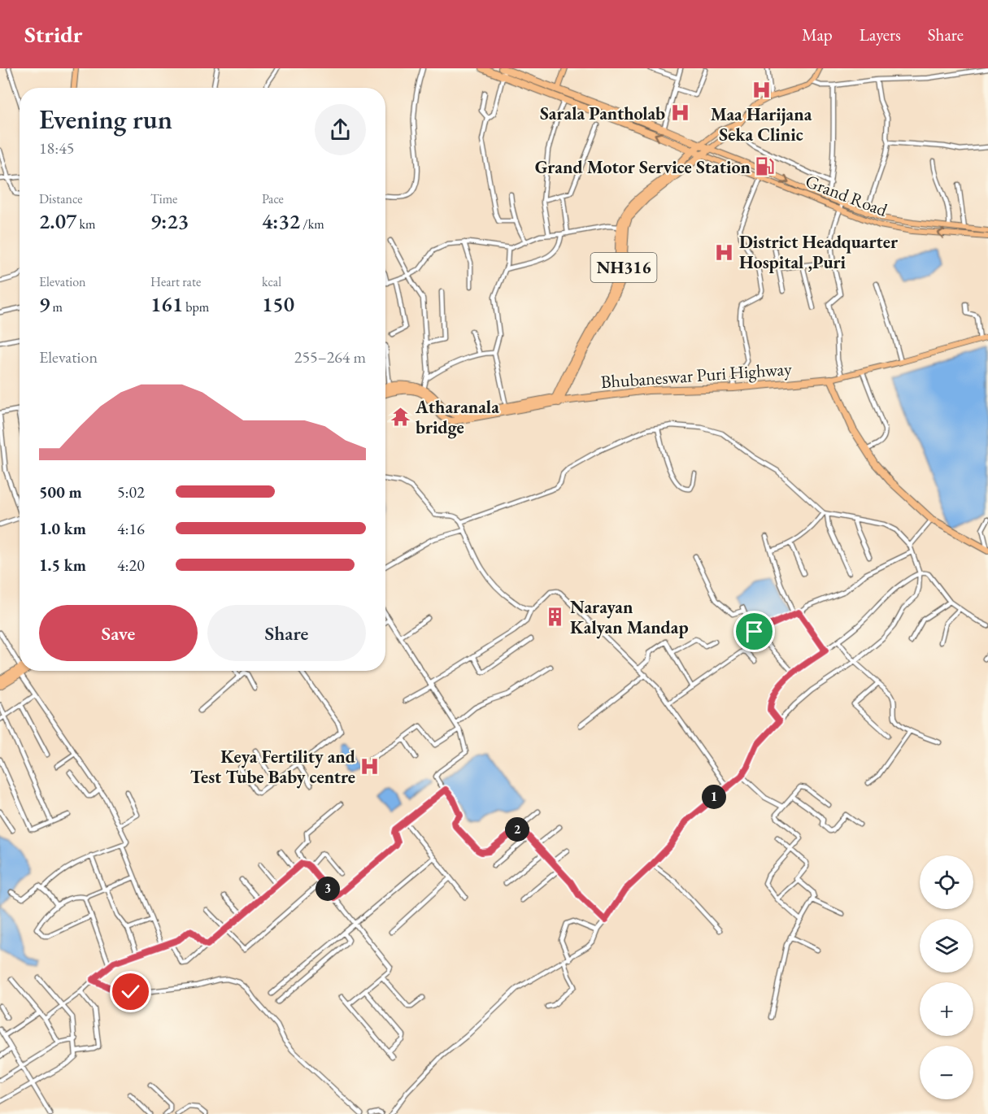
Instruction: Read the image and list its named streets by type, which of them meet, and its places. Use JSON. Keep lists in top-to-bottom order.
{
  "streets": {
    "highway": ["NH316", "Bhubaneswar Puri Highway"],
    "main road": ["Grand Road"]
  },
  "crossings": [
    ["Grand Road", "NH316"],
    ["NH316", "Bhubaneswar Puri Highway"]
  ],
  "places": {
    "hospital": [
      "Maa Harijana Seka Clinic",
      "Sarala Pantholab",
      "District Headquarter Hospital ,Puri",
      "Keya Fertility and Test Tube Baby centre"
    ],
    "fuel station": ["Grand Motor Service Station"],
    "temple": ["Atharanala bridge"],
    "building": ["Narayan Kalyan Mandap"]
  },
  "page": {
    "header": "Stridr",
    "nav": ["Map", "Layers", "Share"],
    "heading": ["Evening run", "18:45"],
    "stats": [
      ["Distance", "2.07 km"],
      ["Time", "9:23"],
      ["Pace", "4:32 /km"],
      ["Elevation", "9 m"],
      ["Heart rate", "161 bpm"],
      ["kcal", "150"]
    ],
    "chart": ["Elevation", "255–264 m"],
    "list": [
      {
        "name": "500 m",
        "note": "5:02"
      },
      {
        "name": "1.0 km",
        "note": "4:16"
      },
      {
        "name": "1.5 km",
        "note": "4:20"
      }
    ],
    "buttons": ["Save", "Share"],
    "pins": ["1", "2", "3"],
    "map_buttons": ["+", "−"]
  }
}
